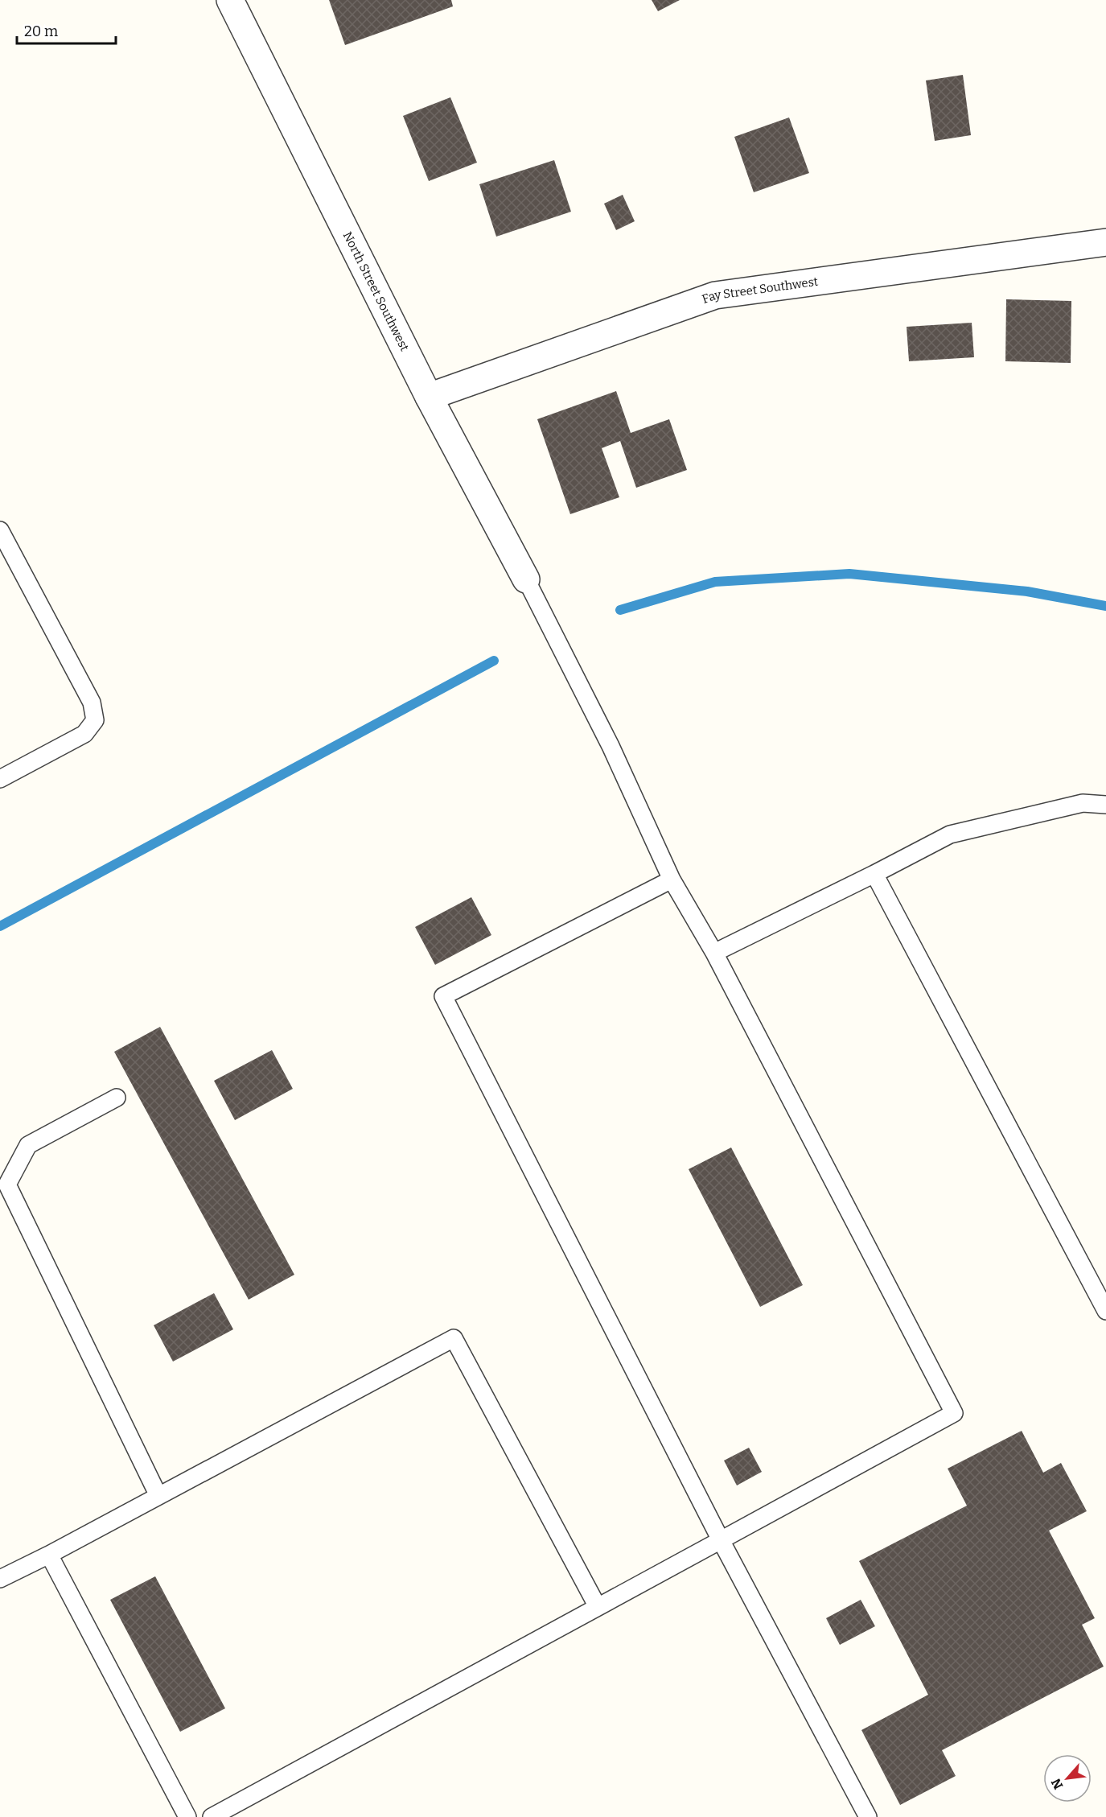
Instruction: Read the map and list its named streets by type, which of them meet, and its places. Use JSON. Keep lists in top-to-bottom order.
{
  "streets": {
    "street": ["Fay Street Southwest", "North Street Southwest"]
  },
  "crossings": [
    ["Fay Street Southwest", "North Street Southwest"]
  ],
  "scale_bar": "20 m",
  "north": "bottom left"
}
